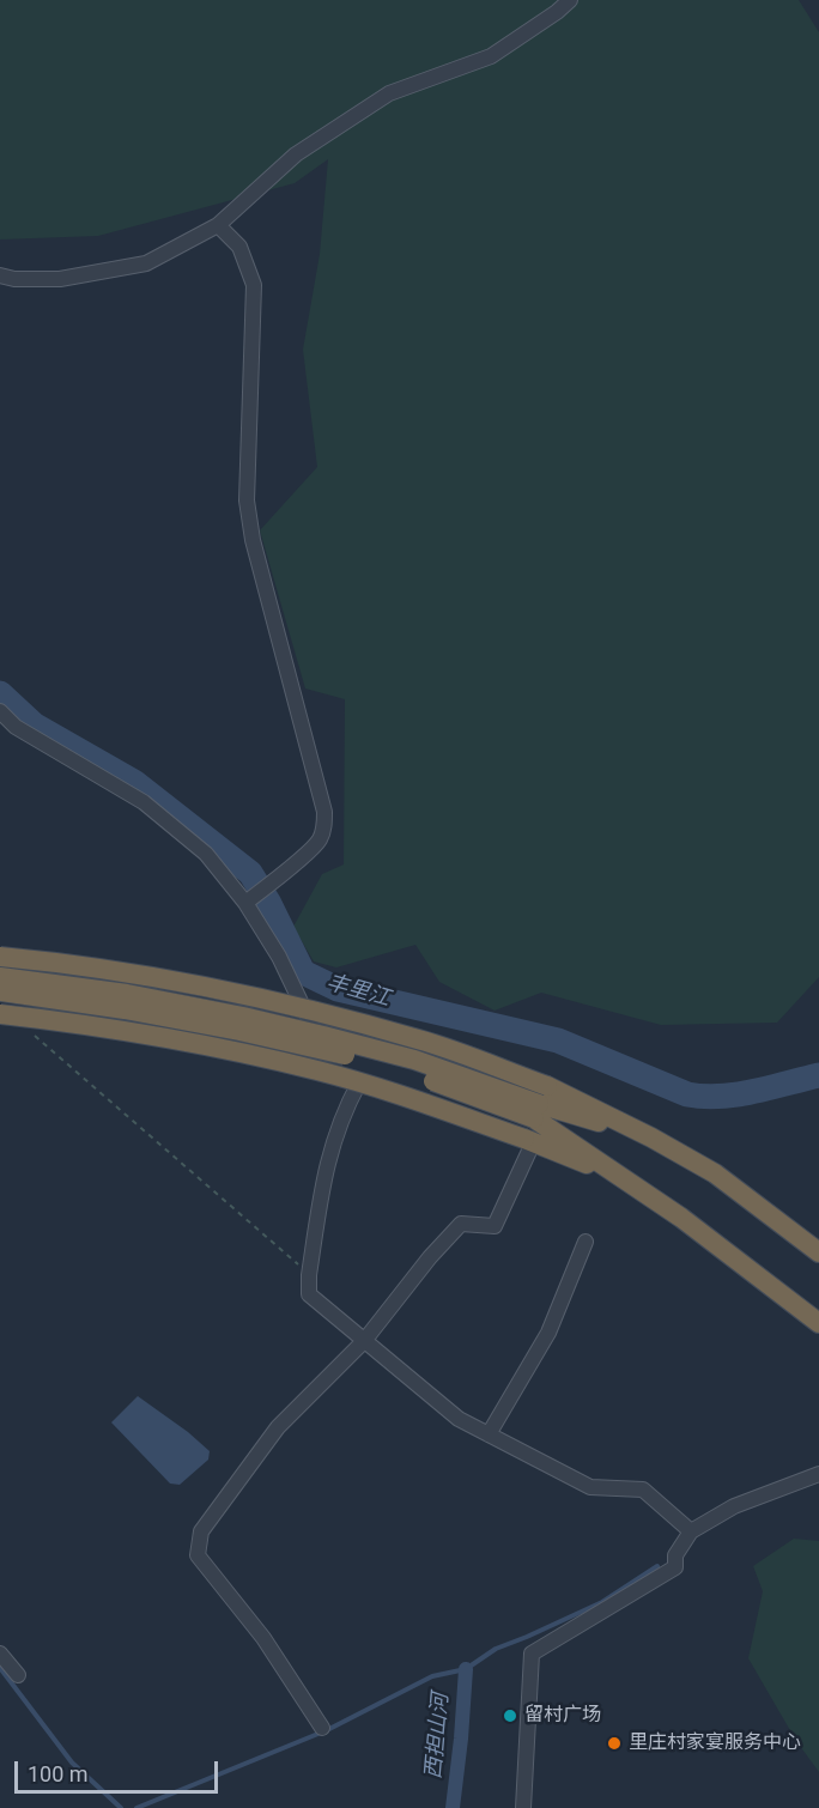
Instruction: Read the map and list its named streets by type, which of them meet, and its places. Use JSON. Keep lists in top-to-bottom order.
{
  "water": ["丰里江", "西担山河"],
  "places": ["留村广场", "里庄村家宴服务中心"],
  "scale_bar": "100 m"
}
